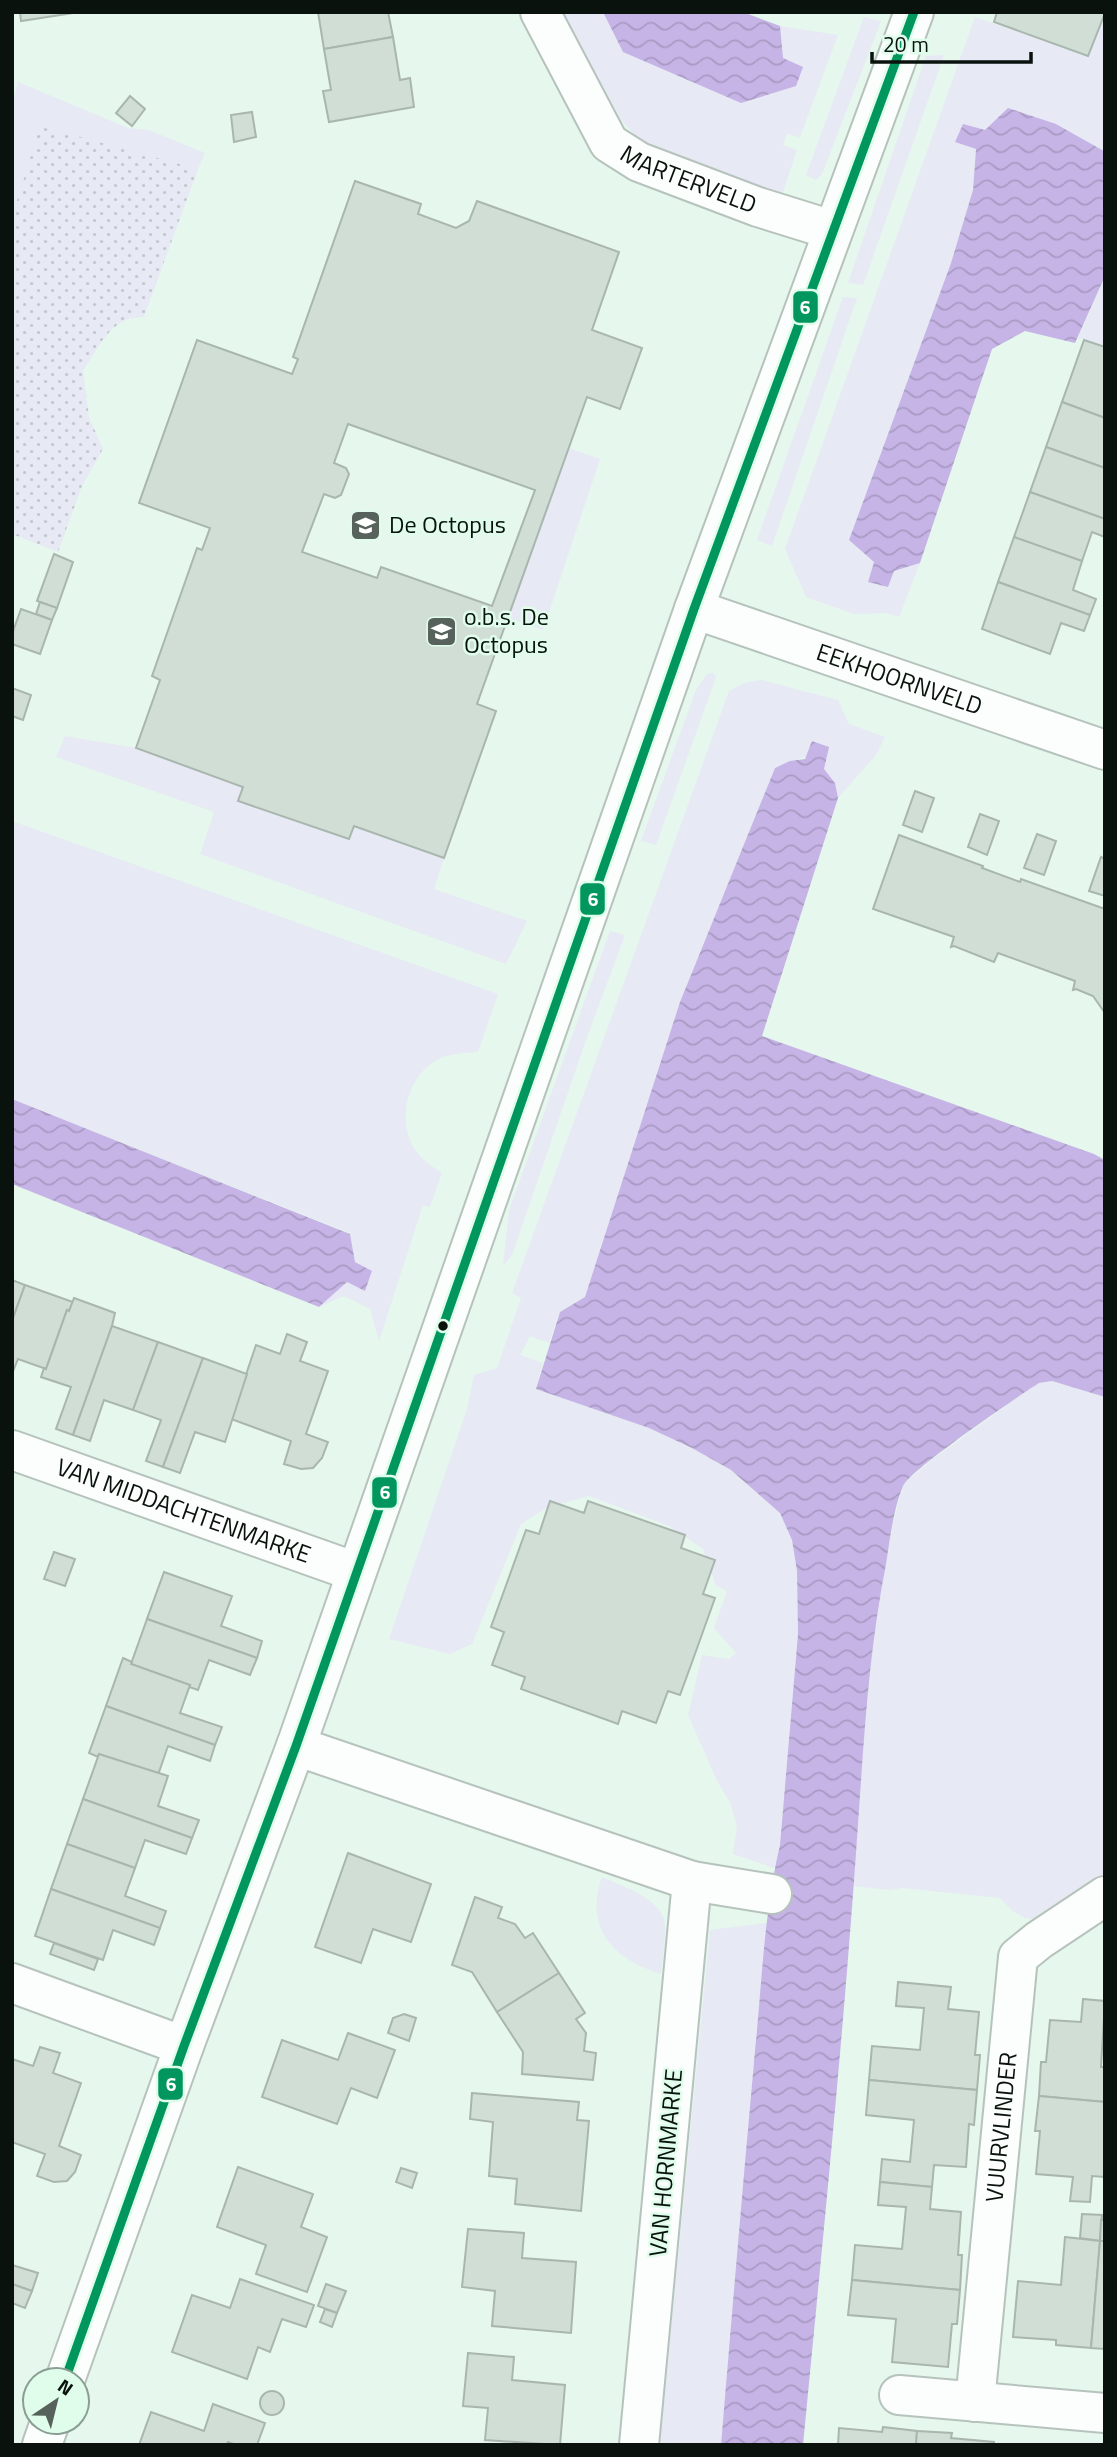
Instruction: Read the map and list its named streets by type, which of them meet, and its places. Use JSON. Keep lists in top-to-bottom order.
{
  "streets": {
    "street": [
      "MARTERVELD",
      "EEKHOORNVELD",
      "VAN MIDDACHTENMARKE",
      "VUURVLINDER",
      "VAN HORNMARKE"
    ]
  },
  "places": {
    "school or university": ["De Octopus", "o.b.s. De Octopus"]
  },
  "lines": ["transit line 6"],
  "scale_bar": "20 m",
  "north": "top right"
}
